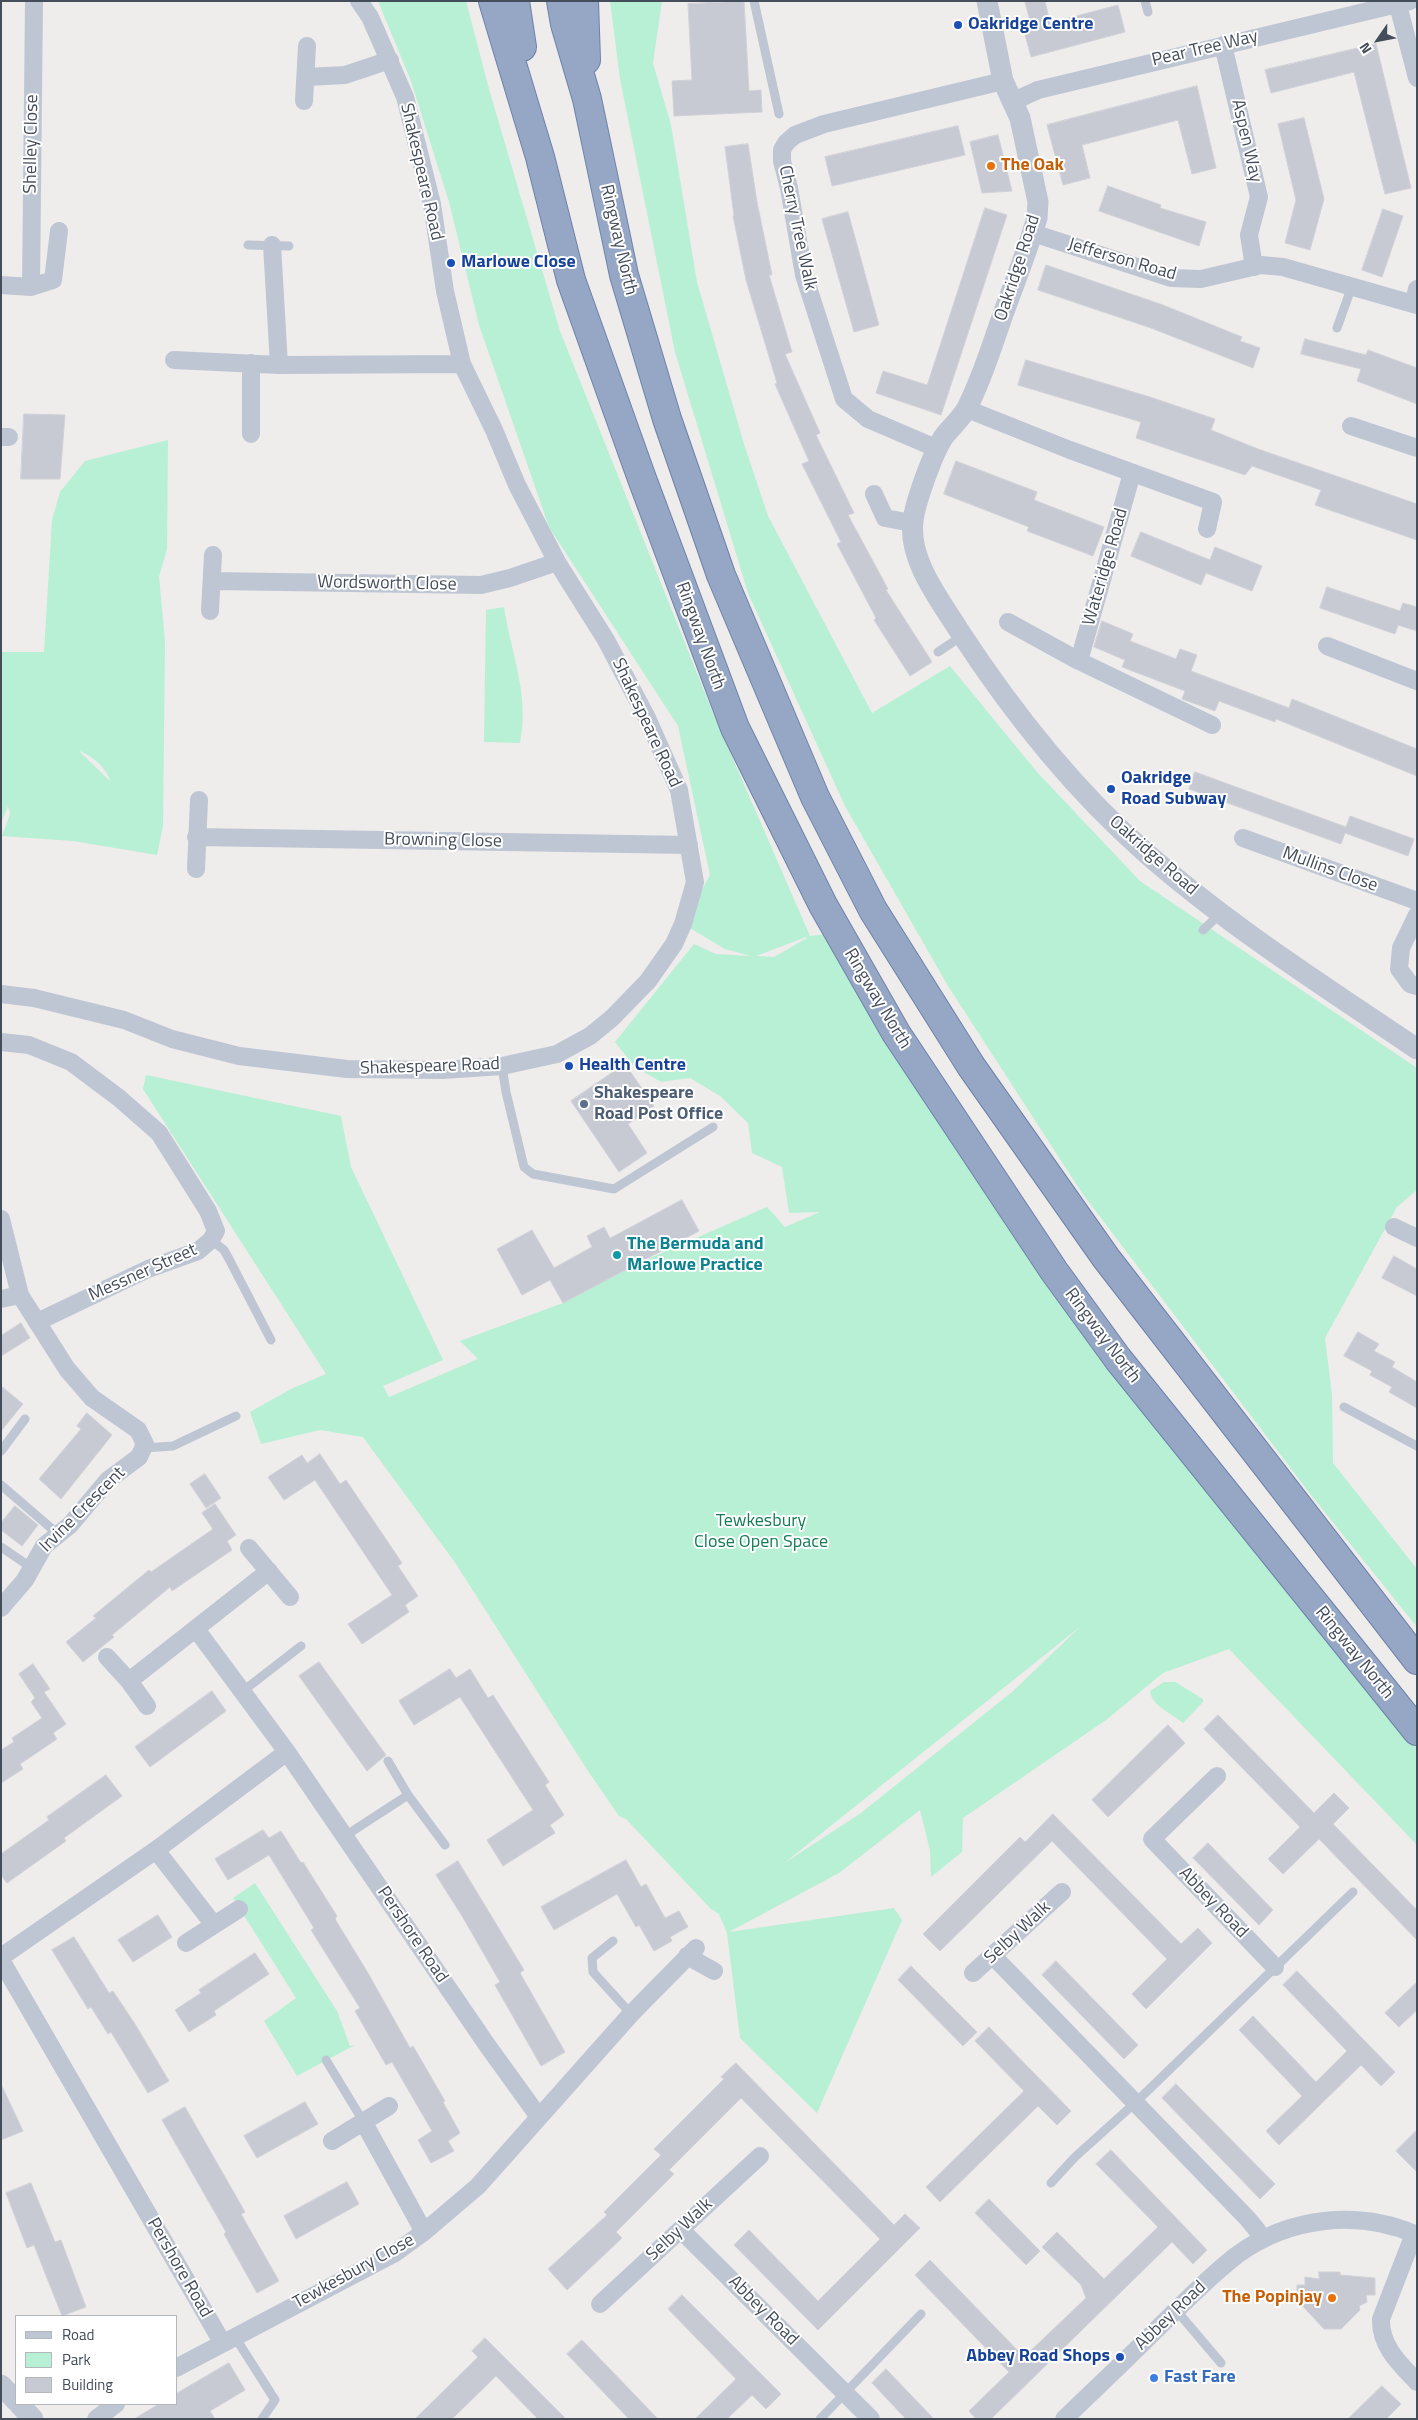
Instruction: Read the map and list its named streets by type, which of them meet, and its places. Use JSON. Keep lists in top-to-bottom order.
{
  "streets": {
    "highway": ["Ringway North"],
    "street": [
      "Pear Tree Way",
      "Aspen Way",
      "Shelley Close",
      "Shakespeare Road",
      "Cherry Tree Walk",
      "Jefferson Road",
      "Oakridge Road",
      "Wateridge Road",
      "Wordsworth Close",
      "Browning Close",
      "Mullins Close",
      "Messner Street",
      "Irvine Crescent",
      "Abbey Road",
      "Selby Walk",
      "Pershore Road",
      "Tewkesbury Close"
    ]
  },
  "crossings": [
    ["Pear Tree Way", "Aspen Way"],
    ["Pear Tree Way", "Oakridge Road"],
    ["Aspen Way", "Jefferson Road"],
    ["Shakespeare Road", "Wordsworth Close"],
    ["Shakespeare Road", "Browning Close"],
    ["Cherry Tree Walk", "Oakridge Road"],
    ["Jefferson Road", "Oakridge Road"],
    ["Abbey Road", "Selby Walk"],
    ["Pershore Road", "Tewkesbury Close"]
  ],
  "parks": ["Tewkesbury Close Open Space"],
  "places": [
    "Oakridge Centre",
    "The Oak",
    "Marlowe Close",
    "Oakridge Road Subway",
    "Health Centre",
    "Shakespeare Road Post Office",
    "The Bermuda and Marlowe Practice",
    "The Popinjay",
    "Abbey Road Shops",
    "Fast Fare"
  ],
  "legend": ["Road", "Park", "Building"],
  "north": "bottom left"
}
